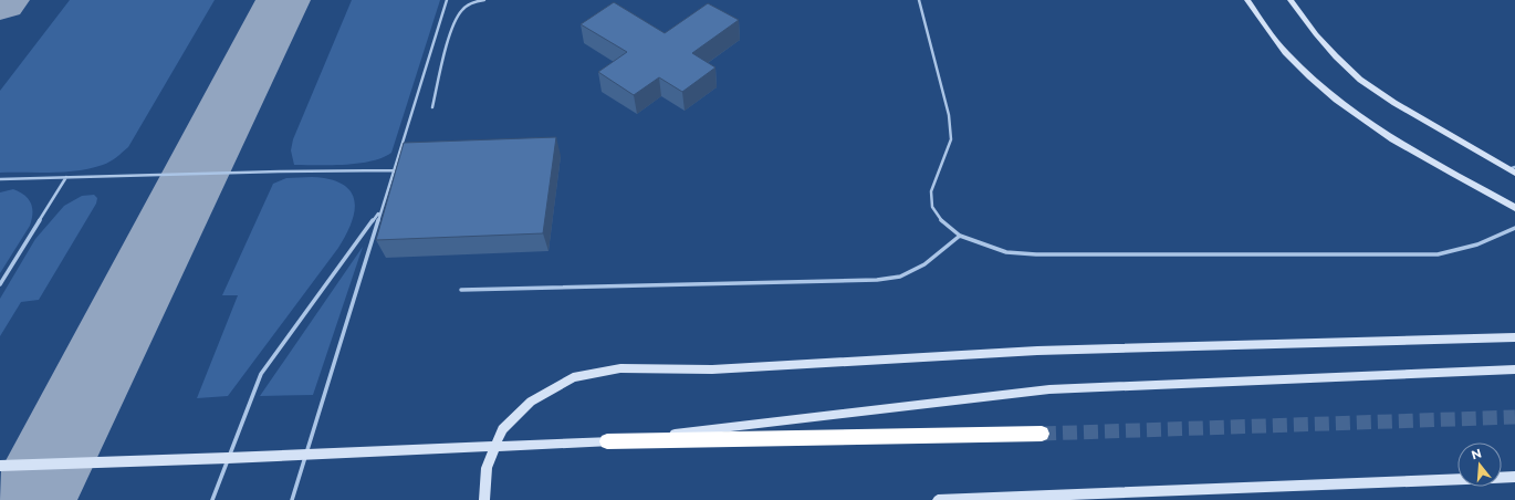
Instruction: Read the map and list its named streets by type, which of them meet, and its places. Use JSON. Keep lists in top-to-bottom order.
{
  "north": "top"
}
